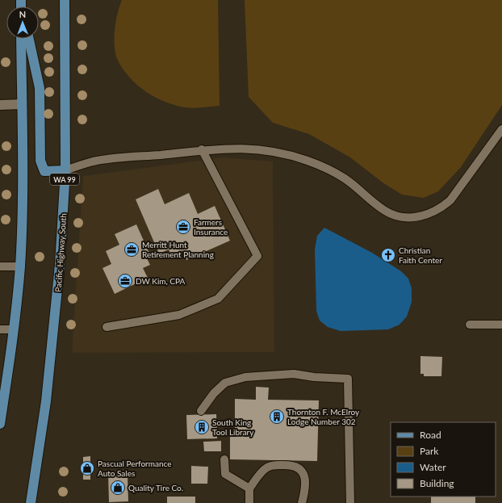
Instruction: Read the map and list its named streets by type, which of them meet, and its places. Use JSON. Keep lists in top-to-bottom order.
{
  "streets": {
    "main road": ["WA 99", "Pacific Highway South"]
  },
  "places": {
    "office": ["Farmers Insurance", "Merritt Hunt Retirement Planning", "DW Kim, CPA"],
    "church": ["Christian Faith Center"],
    "building": ["Thornton F. McElroy Lodge Number 302", "South King Tool Library"],
    "shop": ["Pascual Performance Auto Sales", "Quality Tire Co."]
  },
  "legend": [
    "Road",
    "Park",
    "Water",
    "Building"
  ],
  "north": "top"
}
